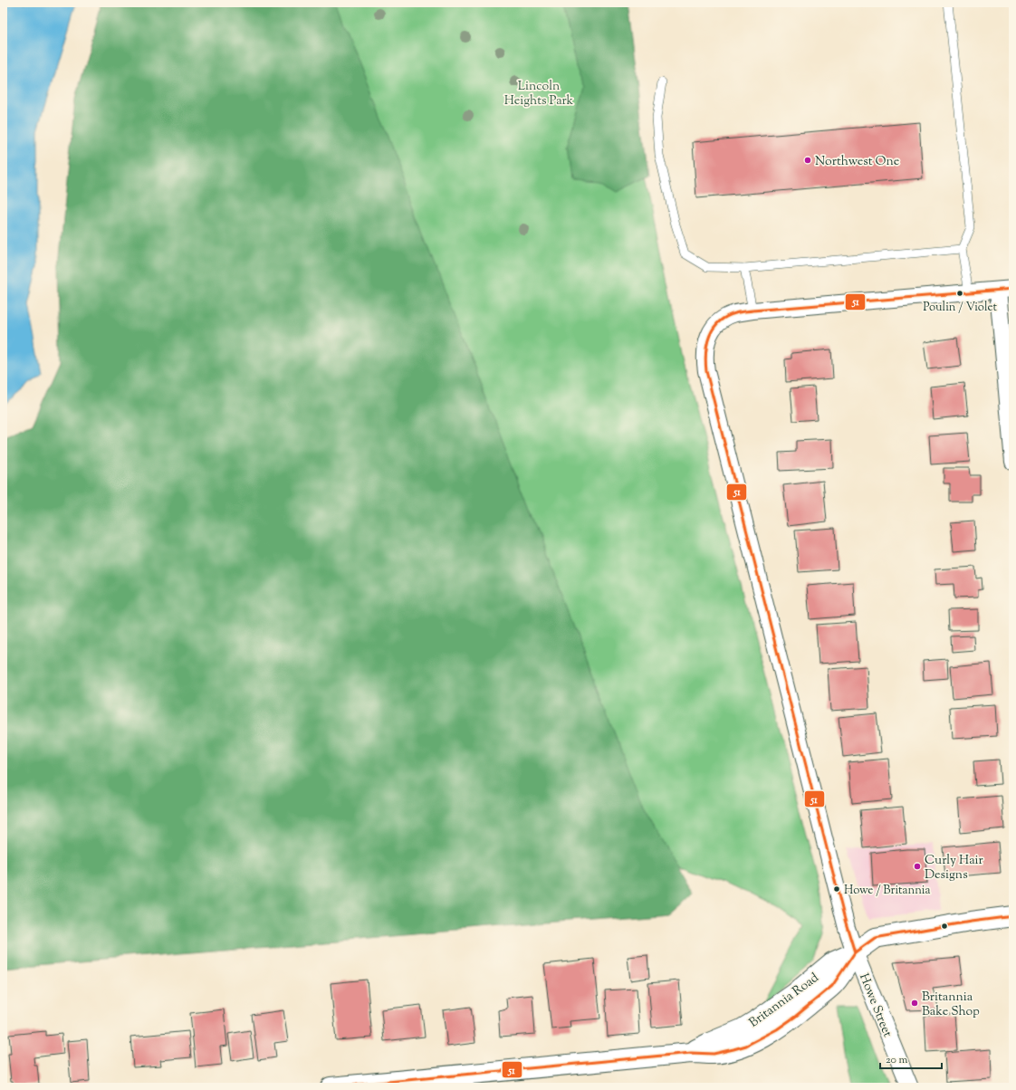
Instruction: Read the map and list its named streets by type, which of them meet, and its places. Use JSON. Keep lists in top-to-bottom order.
{
  "streets": {
    "street": ["Britannia Road", "Howe Street"]
  },
  "crossings": [
    ["Britannia Road", "Howe Street"]
  ],
  "parks": ["Lincoln Heights Park"],
  "places": [
    "Northwest One",
    "Poulin / Violet",
    "Curly Hair Designs",
    "Howe / Britannia",
    "Britannia Bake Shop"
  ],
  "lines": ["transit line 51"],
  "scale_bar": "20 m"
}
